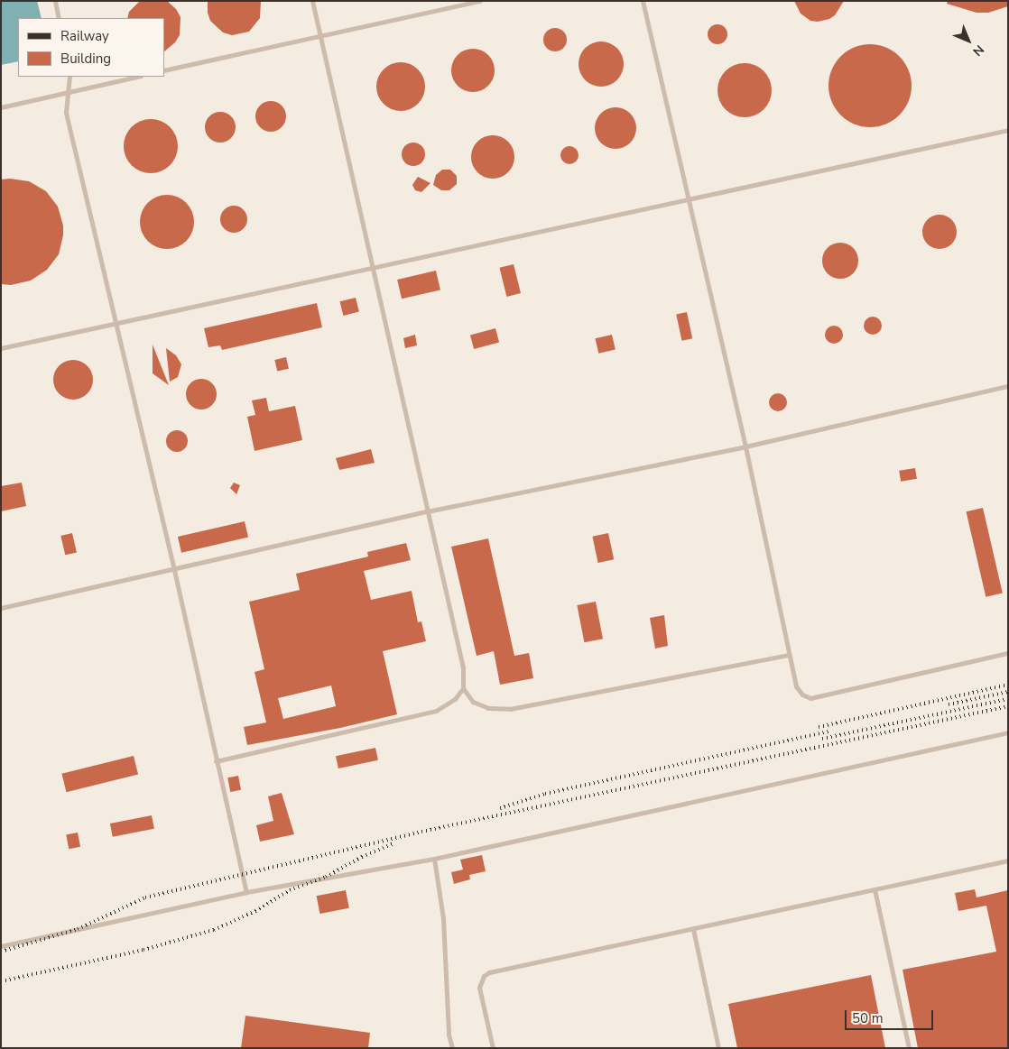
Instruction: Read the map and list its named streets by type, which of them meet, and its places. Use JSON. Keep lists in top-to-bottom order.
{
  "legend": ["Railway", "Building"],
  "scale_bar": "50 m",
  "north": "bottom right"
}
